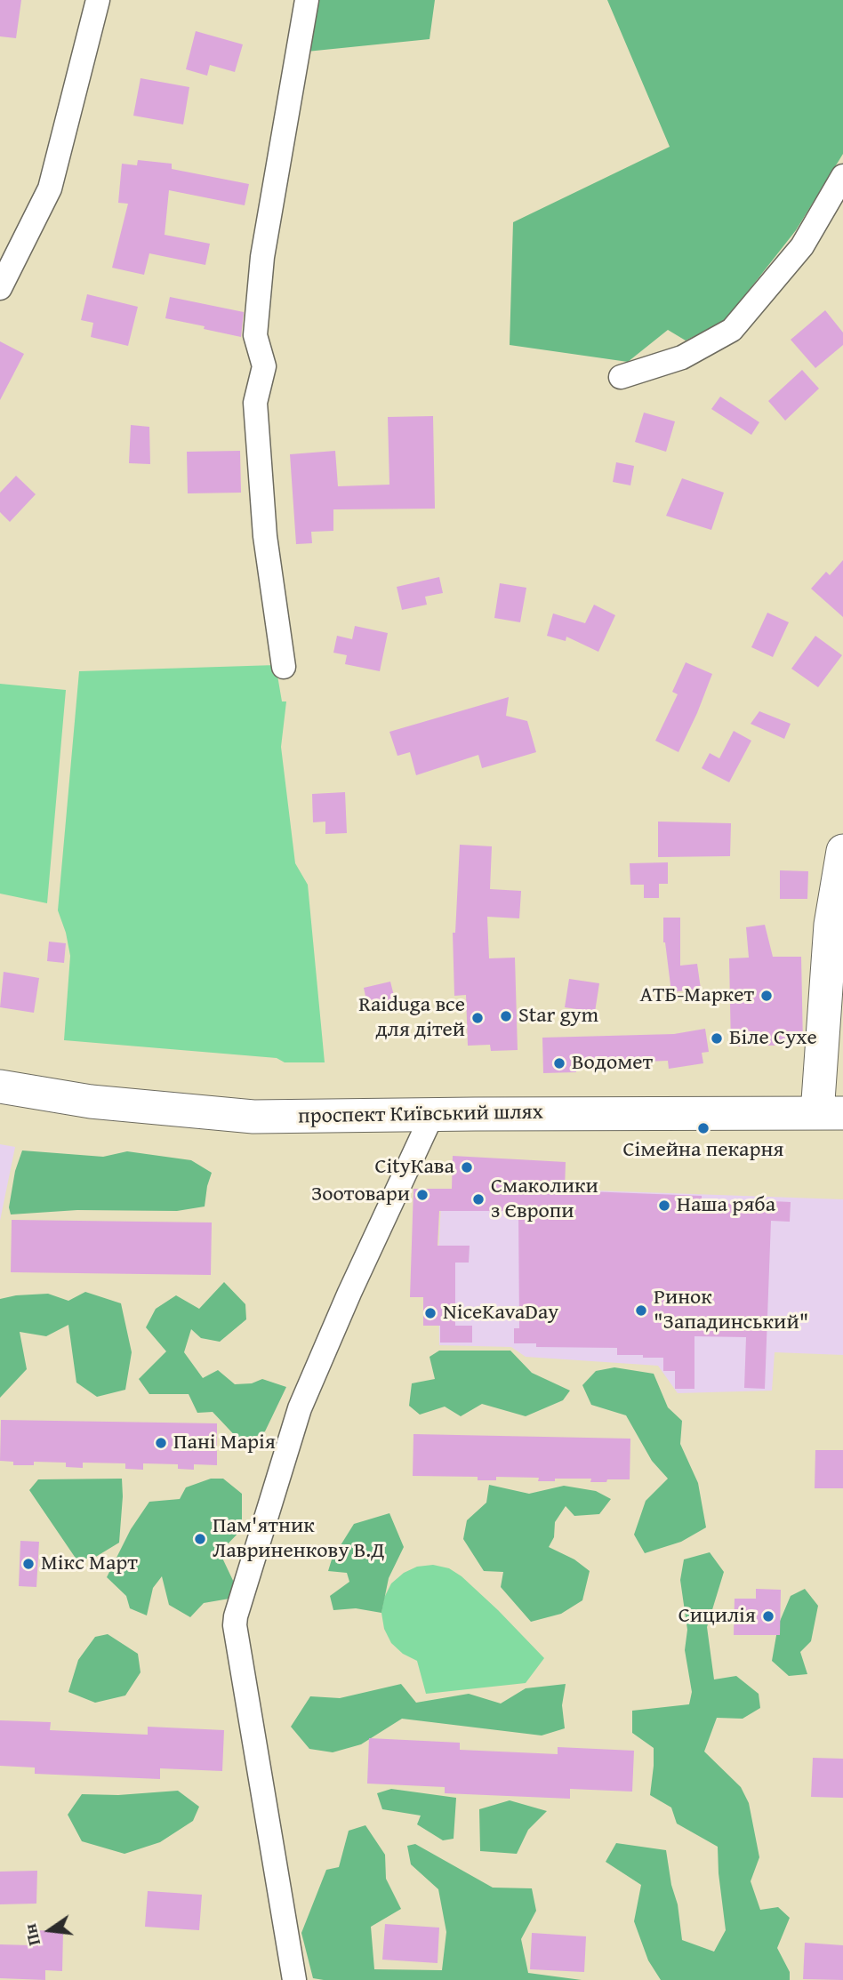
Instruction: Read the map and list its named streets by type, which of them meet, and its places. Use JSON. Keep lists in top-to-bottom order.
{
  "streets": {
    "main road": ["проспект Київський шлях"]
  },
  "places": [
    "АТБ-Маркет",
    "Star gym",
    "Raiduga все для дітей",
    "Біле Сухе",
    "Водомет",
    "Сімейна пекарня",
    "CityКава",
    "Зоотовари",
    "Смаколики з Європи",
    "Наша ряба",
    "Ринок \"Западинський\"",
    "NiceKavaDay",
    "Панi Марiя",
    "Пам'ятник Лавриненкову В.Д",
    "Мікс Март",
    "Сицилія"
  ],
  "north": "left"
}
